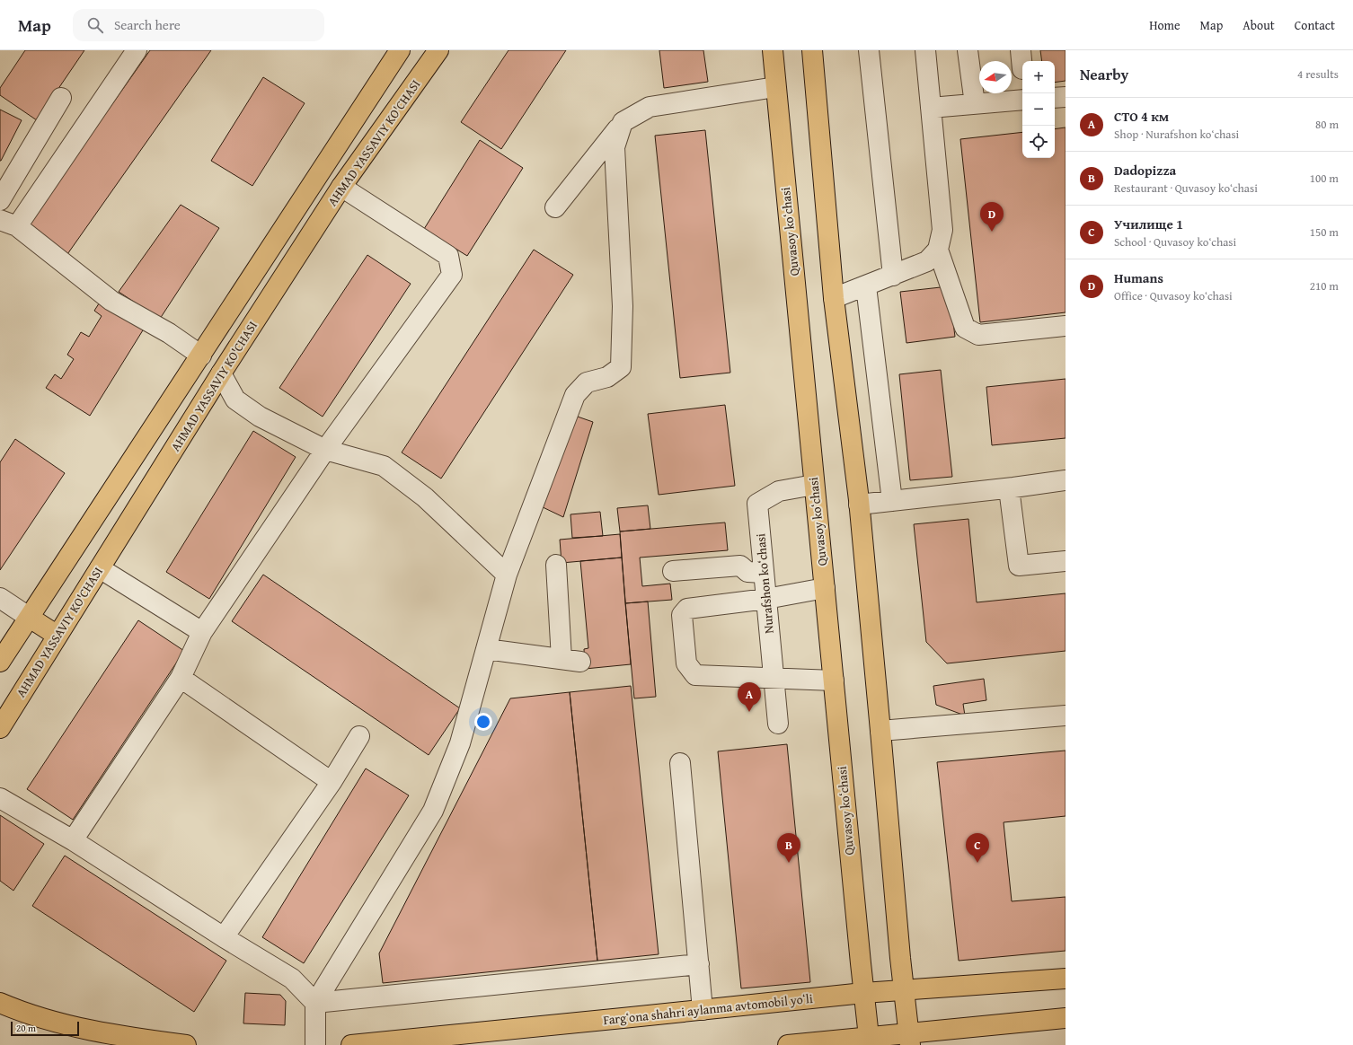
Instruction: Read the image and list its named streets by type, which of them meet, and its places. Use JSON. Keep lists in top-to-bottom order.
{
  "streets": {
    "main road": ["AHMAD YASSAVIY KO'CHASI", "Quvasoy koʻchasi", "Fargʻona shahri aylanma avtomobil yoʻli"],
    "street": ["Nurafshon koʻchasi"]
  },
  "crossings": [
    ["Quvasoy koʻchasi", "Nurafshon koʻchasi"],
    ["Quvasoy koʻchasi", "Fargʻona shahri aylanma avtomobil yoʻli"]
  ],
  "scale_bar": "20 m",
  "north": "left",
  "page": {
    "header": "Map",
    "search": "Search here",
    "nav": [
      "Home",
      "Map",
      "About",
      "Contact"
    ],
    "heading": ["Nearby", "4 results"],
    "map_buttons": ["+", "−"],
    "list": [
      {
        "mark": "A",
        "name": "СТО 4 км",
        "note": "Shop · Nurafshon koʻchasi",
        "value": "80 m"
      },
      {
        "mark": "B",
        "name": "Dadopizza",
        "note": "Restaurant · Quvasoy koʻchasi",
        "value": "100 m"
      },
      {
        "mark": "C",
        "name": "Училище 1",
        "note": "School · Quvasoy koʻchasi",
        "value": "150 m"
      },
      {
        "mark": "D",
        "name": "Humans",
        "note": "Office · Quvasoy koʻchasi",
        "value": "210 m"
      }
    ],
    "pins": [
      "D",
      "A",
      "B",
      "C"
    ],
    "scale": "20 m"
  }
}
